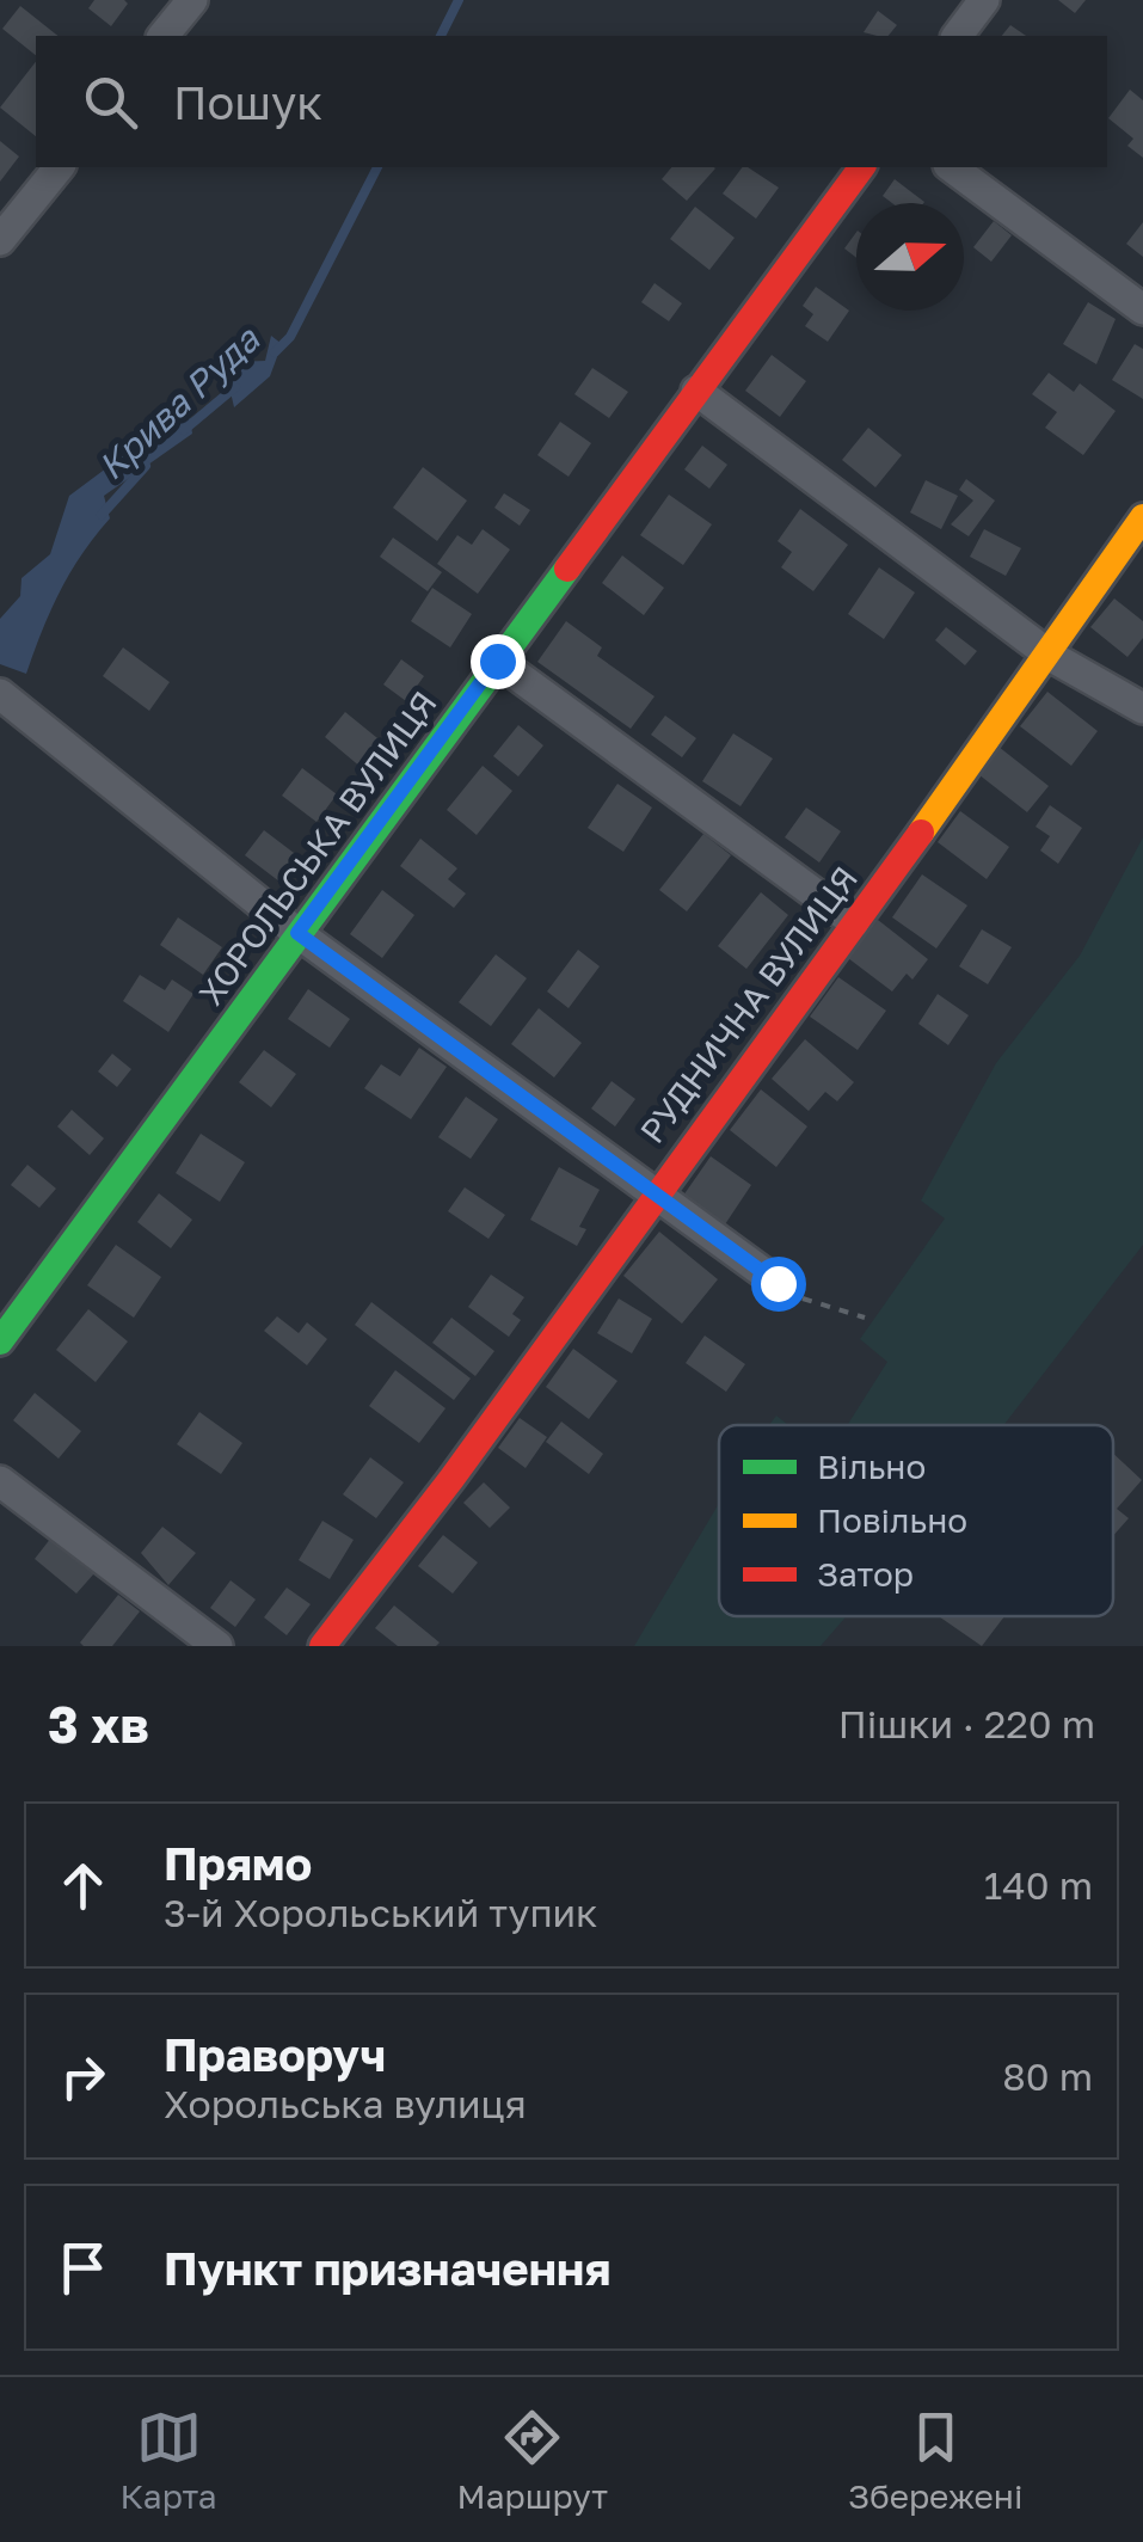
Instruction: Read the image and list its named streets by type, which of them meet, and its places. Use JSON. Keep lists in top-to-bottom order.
{
  "streets": {
    "street": ["ХОРОЛЬСЬКА ВУЛИЦЯ", "РУДНИЧНА ВУЛИЦЯ"]
  },
  "water": ["Крива Руда"],
  "legend": ["Вільно", "Повільно", "Затор"],
  "north": "right",
  "page": {
    "search": "Пошук",
    "heading": ["3 хв", "Пішки · 220 m"],
    "list": [
      ["Прямо", "3-й Хорольський тупик", "140 m"],
      ["Праворуч", "Хорольська вулиця", "80 m"],
      "Пункт призначення"
    ],
    "nav": ["Карта", "Маршрут", "Збережені"]
  }
}
